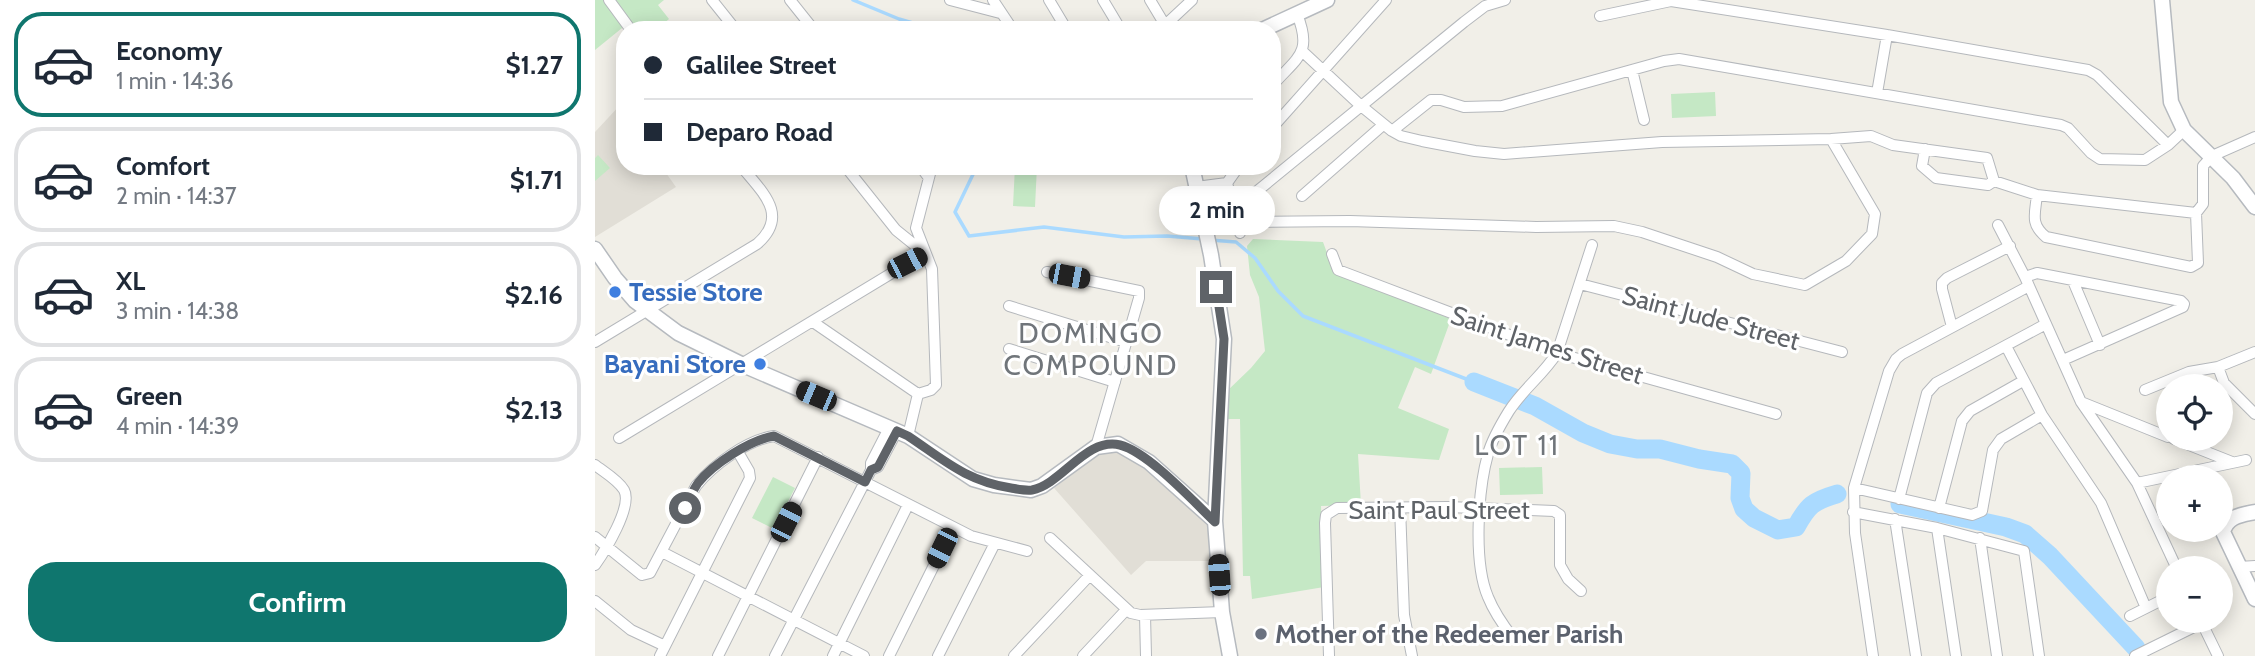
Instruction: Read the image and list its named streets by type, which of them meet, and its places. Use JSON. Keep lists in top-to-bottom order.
{
  "streets": {
    "street": ["Saint Jude Street", "Saint James Street", "Saint Paul Street"]
  },
  "districts": ["DOMINGO COMPOUND", "LOT 11"],
  "places": ["Tessie Store", "Bayani Store", "Mother of the Redeemer Parish"],
  "page": {
    "list": [
      {
        "name": "Economy",
        "note": "1 min · 14:36",
        "value": "$1.27"
      },
      {
        "name": "Comfort",
        "note": "2 min · 14:37",
        "value": "$1.71"
      },
      {
        "name": "XL",
        "note": "3 min · 14:38",
        "value": "$2.16"
      },
      {
        "name": "Green",
        "note": "4 min · 14:39",
        "value": "$2.13"
      }
    ],
    "banner": ["Galilee Street", "Deparo Road"],
    "bubble": "2 min",
    "map_buttons": ["+", "−"],
    "buttons": "Confirm"
  }
}
